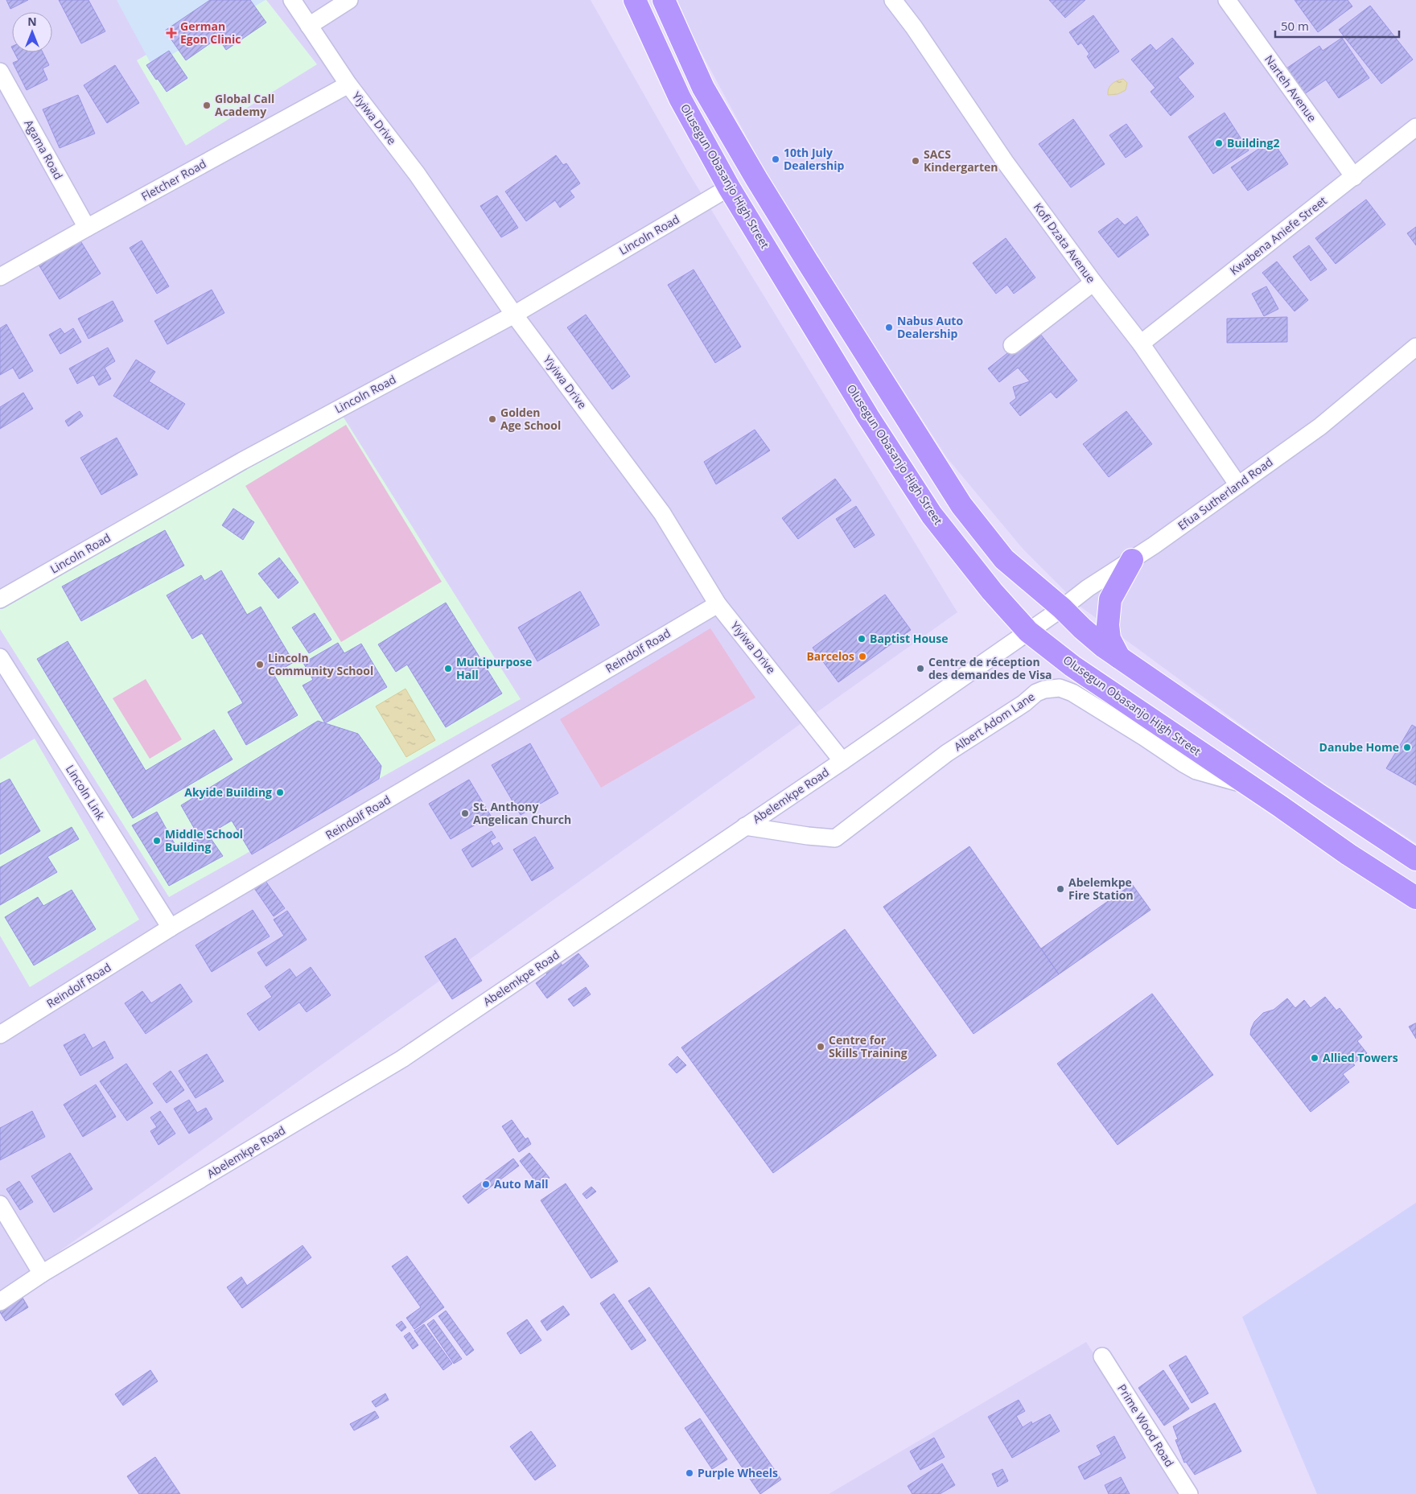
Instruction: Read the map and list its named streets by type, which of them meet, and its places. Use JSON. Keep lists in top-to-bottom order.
{
  "streets": {
    "main road": ["Olusegun Obasanjo High Street"],
    "street": [
      "Narteh Avenue",
      "Yiyiwa Drive",
      "Agama Road",
      "Fletcher Road",
      "Lincoln Road",
      "Kwabena Aniefe Street",
      "Kofi Dzata Avenue",
      "Efua Sutherland Road",
      "Reindolf Road",
      "Albert Adom Lane",
      "Lincoln Link",
      "Abelemkpe Road",
      "Prime Wood Road"
    ]
  },
  "crossings": [
    ["Narteh Avenue", "Kwabena Aniefe Street"],
    ["Yiyiwa Drive", "Fletcher Road"],
    ["Yiyiwa Drive", "Lincoln Road"],
    ["Yiyiwa Drive", "Reindolf Road"],
    ["Yiyiwa Drive", "Abelemkpe Road"],
    ["Agama Road", "Fletcher Road"],
    ["Olusegun Obasanjo High Street", "Lincoln Road"],
    ["Olusegun Obasanjo High Street", "Efua Sutherland Road"],
    ["Olusegun Obasanjo High Street", "Albert Adom Lane"],
    ["Olusegun Obasanjo High Street", "Abelemkpe Road"],
    ["Kwabena Aniefe Street", "Kofi Dzata Avenue"],
    ["Kofi Dzata Avenue", "Efua Sutherland Road"],
    ["Efua Sutherland Road", "Abelemkpe Road"],
    ["Reindolf Road", "Lincoln Link"],
    ["Albert Adom Lane", "Abelemkpe Road"]
  ],
  "places": {
    "health": ["German Egon Clinic"],
    "other": [
      "Global Call Academy",
      "Building2",
      "10th July Dealership",
      "SACS Kindergarten",
      "Nabus Auto Dealership",
      "Golden Age School",
      "Baptist House",
      "Barcelos",
      "Lincoln Community School",
      "Multipurpose Hall",
      "Centre de réception des demandes de Visa",
      "Danube Home",
      "Akyide Building",
      "St. Anthony Angelican Church",
      "Middle School Building",
      "Abelemkpe Fire Station",
      "Centre for Skills Training",
      "Allied Towers",
      "Auto Mall",
      "Purple Wheels"
    ]
  },
  "scale_bar": "50 m",
  "north": "top"
}
